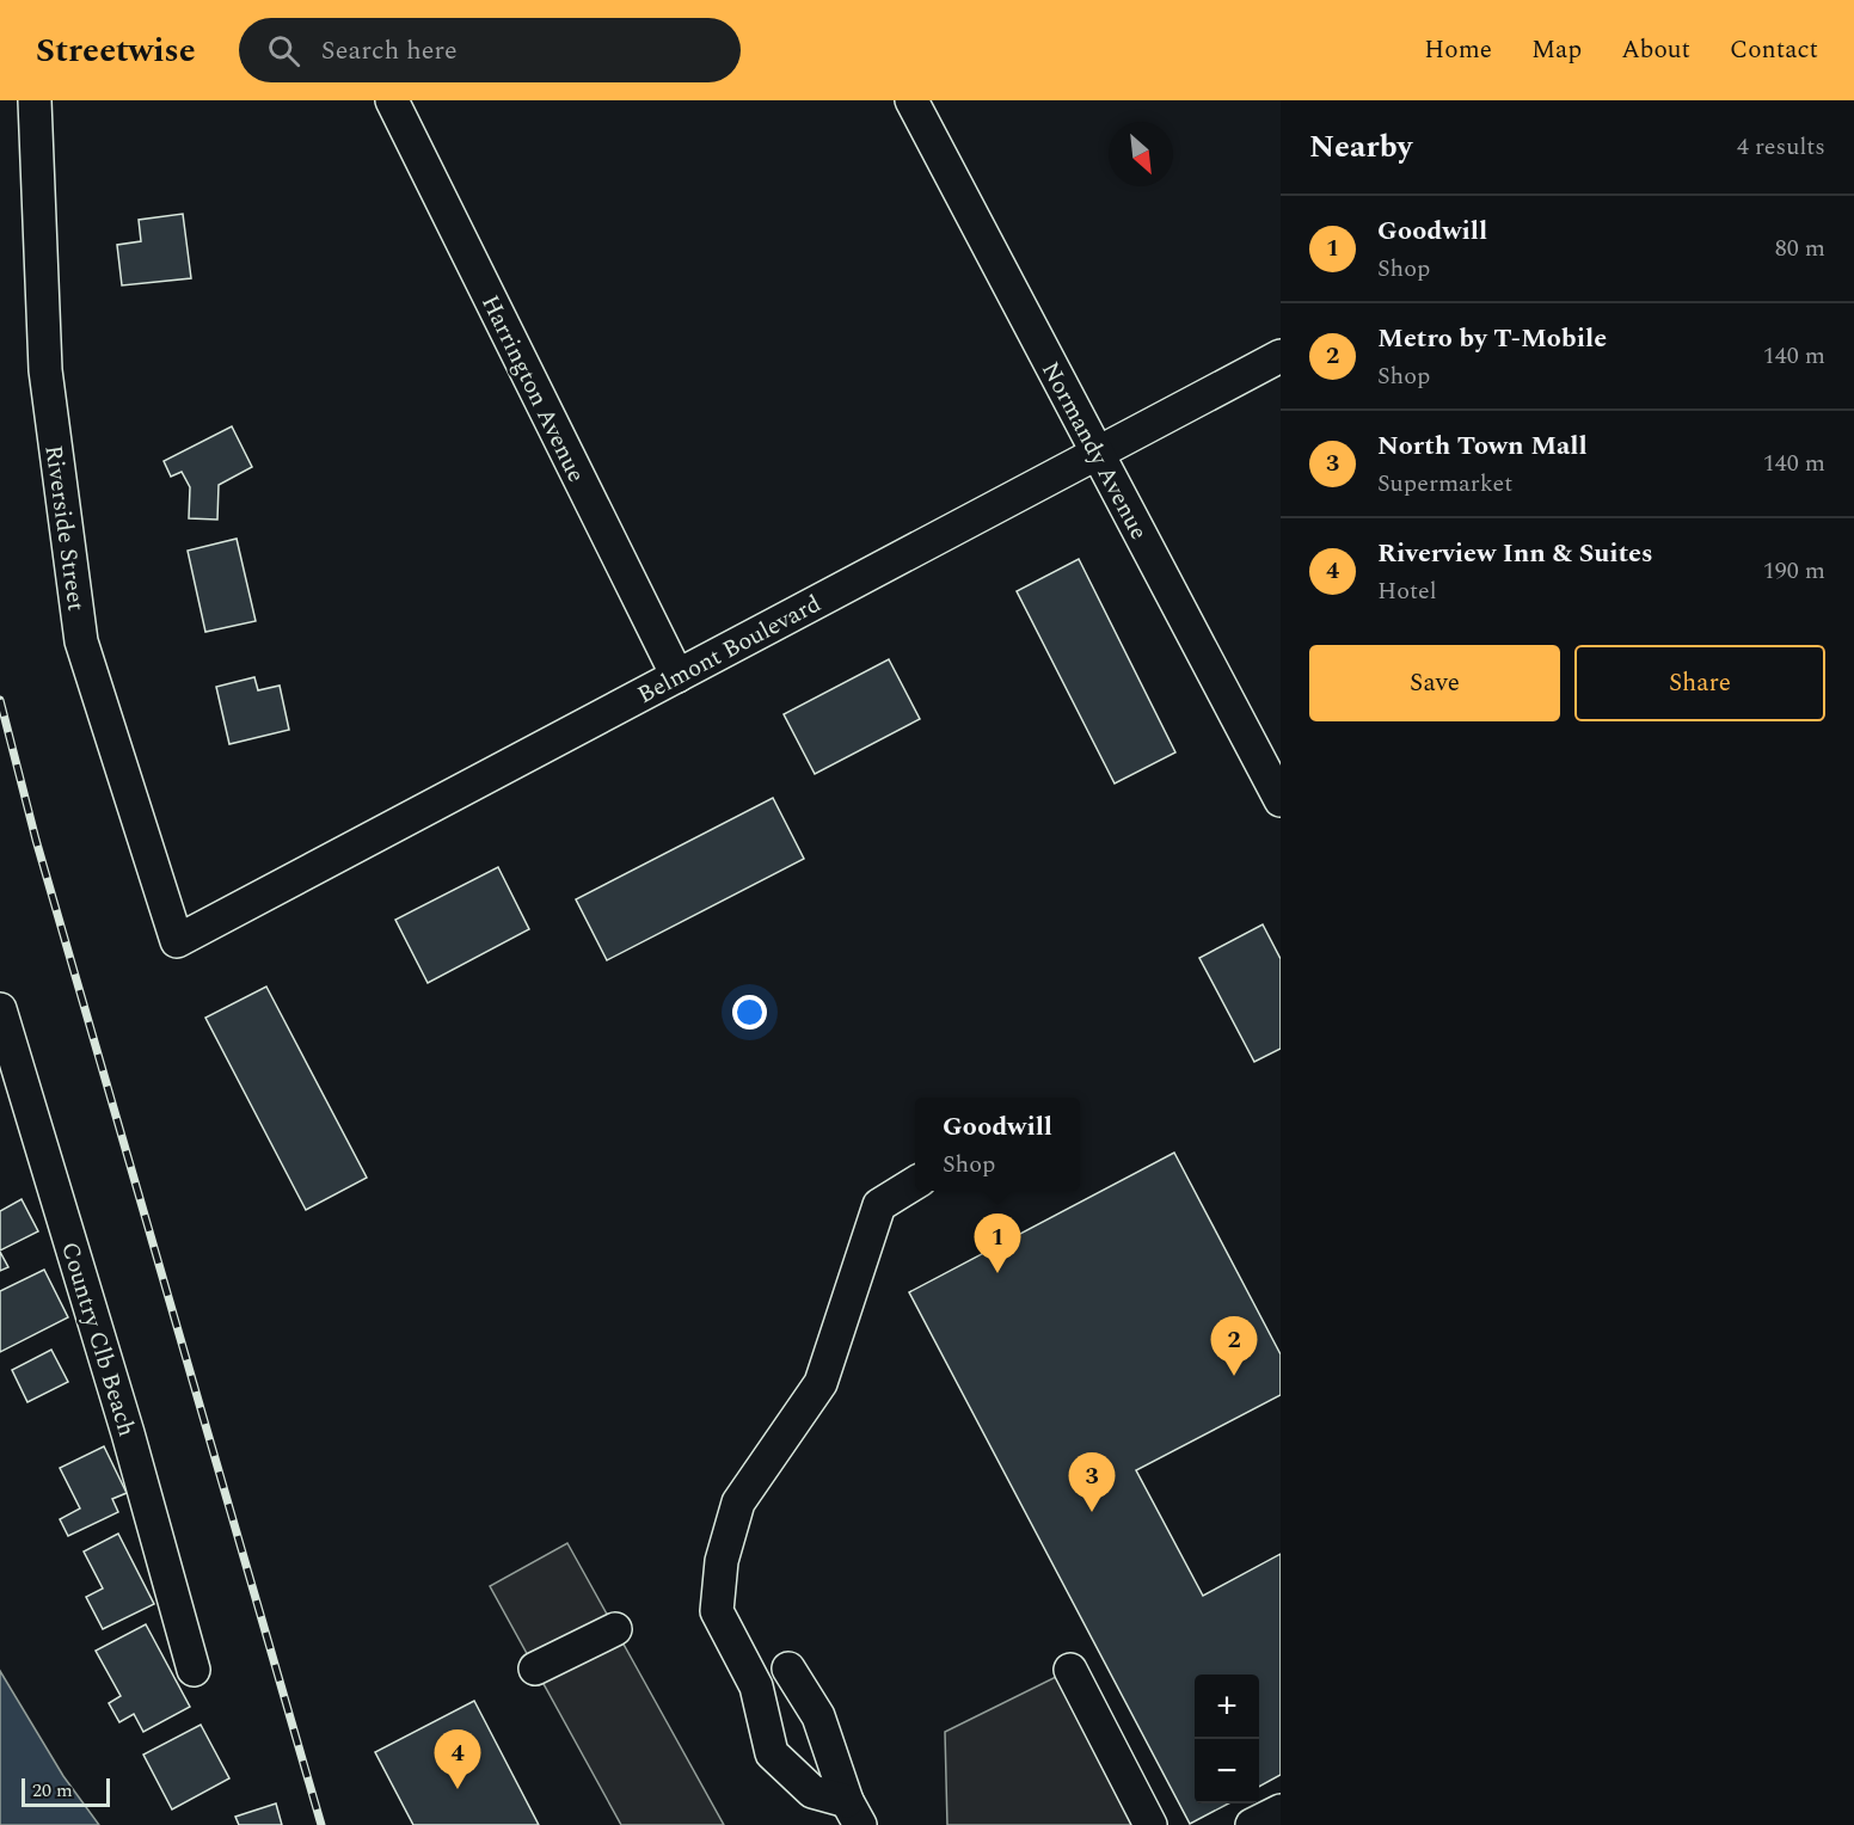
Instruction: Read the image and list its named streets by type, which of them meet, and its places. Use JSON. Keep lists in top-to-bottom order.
{
  "streets": {
    "street": [
      "Harrington Avenue",
      "Normandy Avenue",
      "Riverside Street",
      "Belmont Boulevard",
      "Country Clb Beach"
    ]
  },
  "crossings": [
    ["Harrington Avenue", "Belmont Boulevard"],
    ["Normandy Avenue", "Belmont Boulevard"],
    ["Riverside Street", "Belmont Boulevard"]
  ],
  "scale_bar": "20 m",
  "north": "bottom right",
  "page": {
    "header": "Streetwise",
    "search": "Search here",
    "nav": [
      "Home",
      "Map",
      "About",
      "Contact"
    ],
    "heading": ["Nearby", "4 results"],
    "list": [
      {
        "mark": "1",
        "name": "Goodwill",
        "note": "Shop",
        "value": "80 m"
      },
      {
        "mark": "2",
        "name": "Metro by T-Mobile",
        "note": "Shop",
        "value": "140 m"
      },
      {
        "mark": "3",
        "name": "North Town Mall",
        "note": "Supermarket",
        "value": "140 m"
      },
      {
        "mark": "4",
        "name": "Riverview Inn & Suites",
        "note": "Hotel",
        "value": "190 m"
      }
    ],
    "buttons": ["Save", "Share"],
    "popup": ["Goodwill", "Shop"],
    "pins": [
      "1",
      "2",
      "3",
      "4"
    ],
    "map_buttons": ["+", "−"],
    "scale": "20 m"
  }
}
